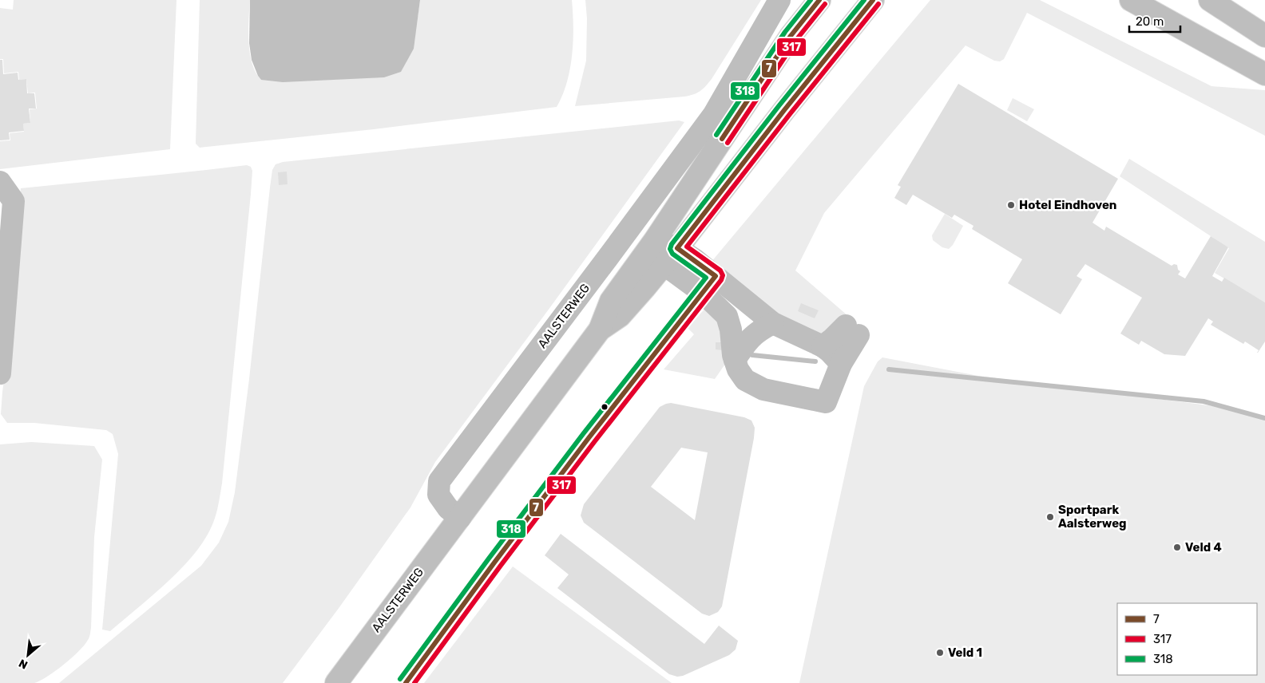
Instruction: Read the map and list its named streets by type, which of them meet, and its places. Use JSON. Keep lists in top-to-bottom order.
{
  "streets": {
    "main road": ["AALSTERWEG"]
  },
  "places": [
    "Hotel Eindhoven",
    "Sportpark Aalsterweg",
    "Veld 4",
    "Veld 1"
  ],
  "lines": ["transit line 7", "transit line 318", "transit line 317"],
  "legend": ["7", "317", "318"],
  "scale_bar": "20 m",
  "north": "bottom left"
}
